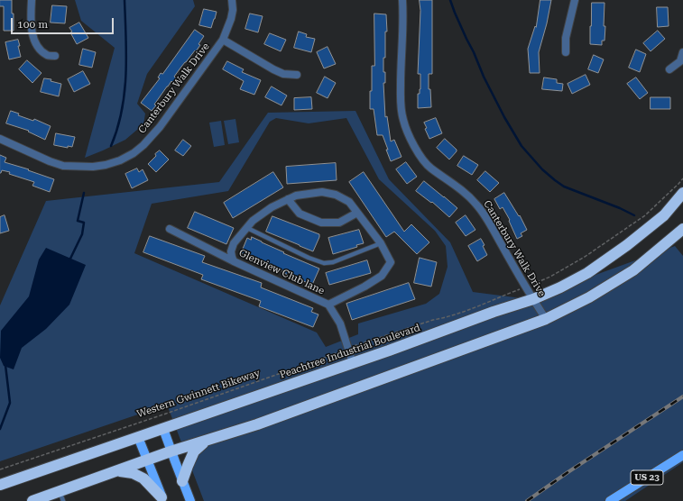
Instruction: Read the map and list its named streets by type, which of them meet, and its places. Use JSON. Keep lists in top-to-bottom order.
{
  "streets": {
    "highway": ["Peachtree Industrial Boulevard"],
    "main road": ["US 23"],
    "street": ["Canterbury Walk Drive", "Glenview Club lane"],
    "path": ["Western Gwinnett Bikeway"]
  },
  "crossings": [
    ["Canterbury Walk Drive", "Peachtree Industrial Boulevard"],
    ["Canterbury Walk Drive", "Western Gwinnett Bikeway"],
    ["Glenview Club lane", "Peachtree Industrial Boulevard"],
    ["Glenview Club lane", "Western Gwinnett Bikeway"]
  ],
  "scale_bar": "100 m"
}
